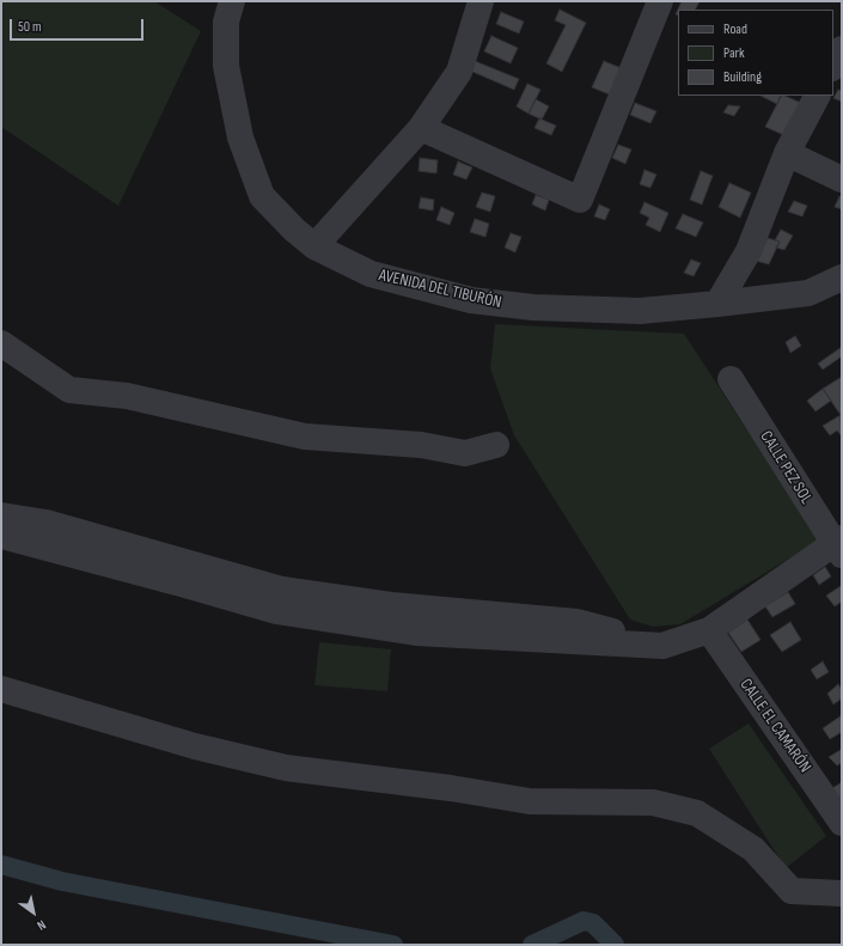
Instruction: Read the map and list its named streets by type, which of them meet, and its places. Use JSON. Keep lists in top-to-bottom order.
{
  "streets": {
    "street": ["AVENIDA DEL TIBURÓN", "CALLE PEZ SOL", "CALLE EL CAMARÓN"]
  },
  "legend": ["Road", "Park", "Building"],
  "scale_bar": "50 m",
  "north": "bottom right"
}
